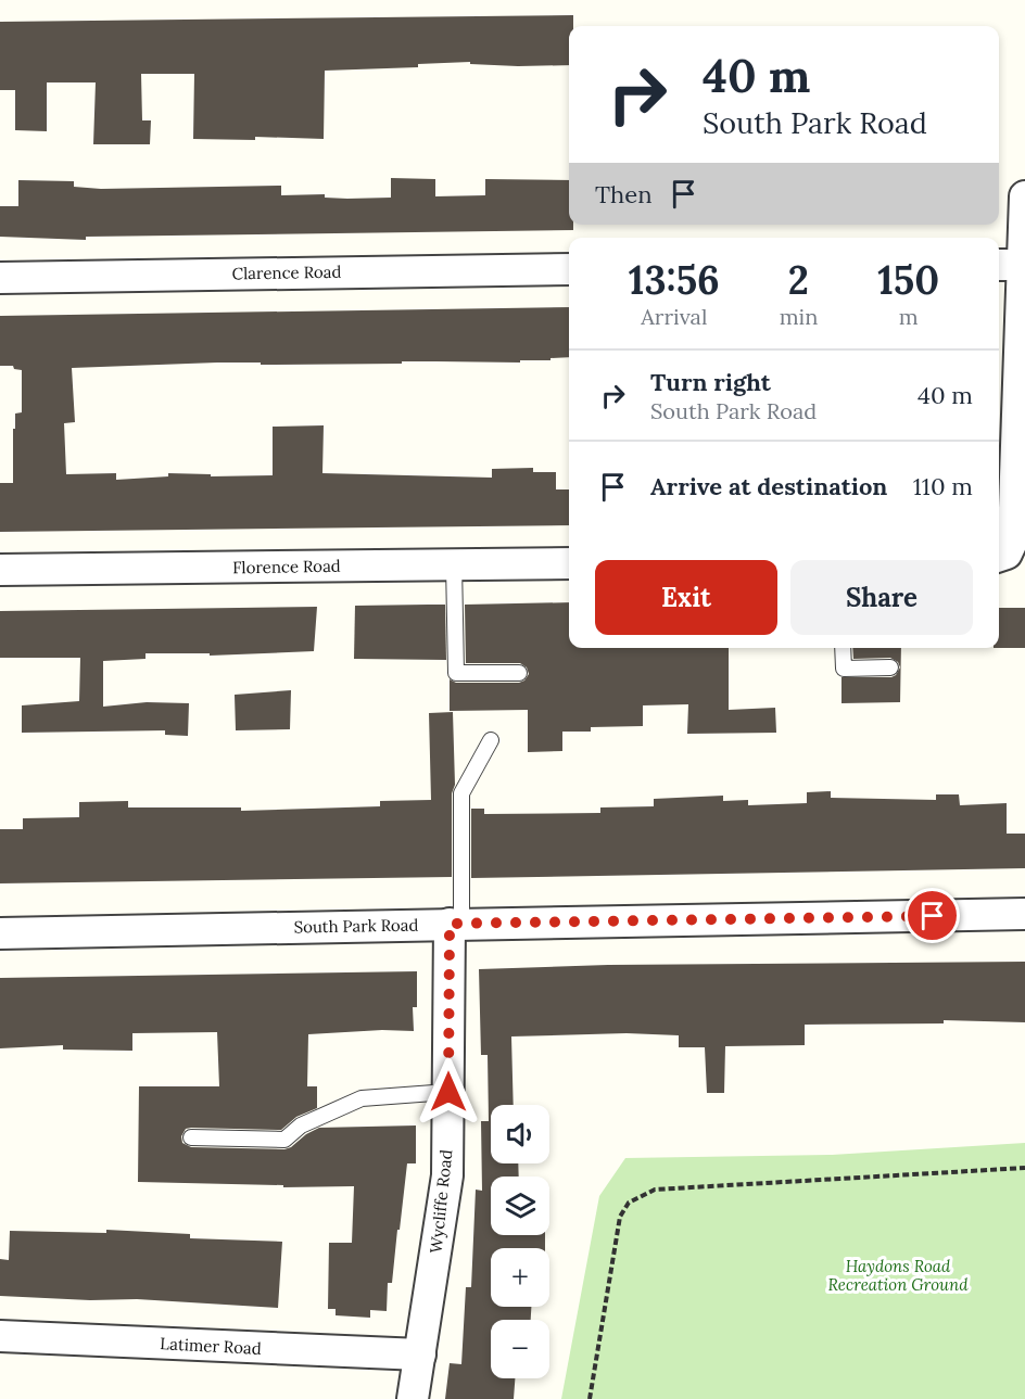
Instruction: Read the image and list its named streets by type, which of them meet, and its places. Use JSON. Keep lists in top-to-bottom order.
{
  "streets": {
    "street": [
      "Clarence Road",
      "Florence Road",
      "South Park Road",
      "Wycliffe Road",
      "Latimer Road"
    ]
  },
  "crossings": [
    ["South Park Road", "Wycliffe Road"],
    ["Wycliffe Road", "Latimer Road"]
  ],
  "parks": ["Haydons Road Recreation Ground"],
  "page": {
    "turn": ["40 m", "South Park Road"],
    "then": "Then",
    "eta": [
      "13:56",
      "Arrival",
      "2",
      "min",
      "150",
      "m"
    ],
    "list": [
      {
        "name": "Turn right",
        "note": "South Park Road",
        "value": "40 m"
      },
      {
        "name": "Arrive at destination",
        "value": "110 m"
      }
    ],
    "buttons": ["Exit", "Share"],
    "map_buttons": ["+", "−"]
  }
}
